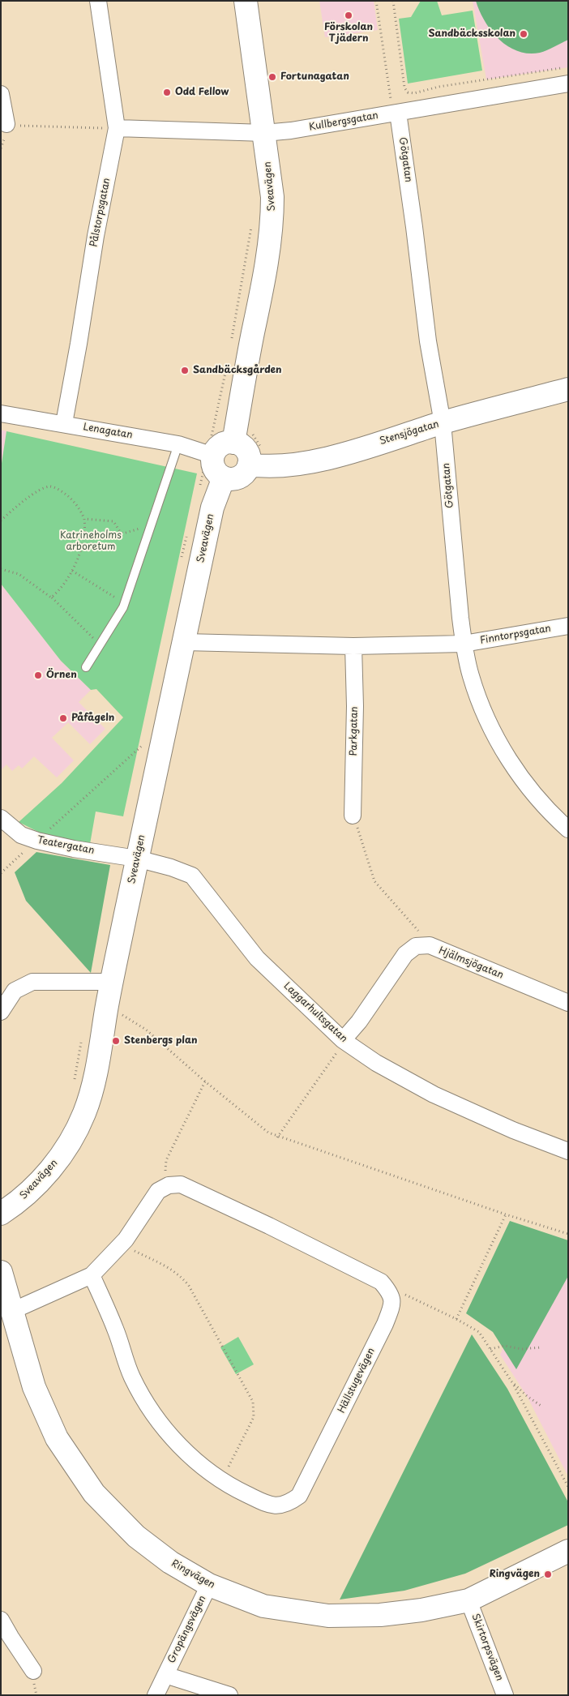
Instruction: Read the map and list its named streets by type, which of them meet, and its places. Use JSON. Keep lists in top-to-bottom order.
{
  "streets": {
    "street": [
      "Kullbergsgatan",
      "Götgatan",
      "Sveavägen",
      "Pålstorpsgatan",
      "Lenagatan",
      "Stensjögatan",
      "Finntorpsgatan",
      "Parkgatan",
      "Teatergatan",
      "Hjälmsjögatan",
      "Laggarhultsgatan",
      "Hällstugevägen",
      "Ringvägen",
      "Gropängsvägen",
      "Skirtorpsvägen"
    ]
  },
  "crossings": [
    ["Kullbergsgatan", "Götgatan"],
    ["Kullbergsgatan", "Sveavägen"],
    ["Kullbergsgatan", "Pålstorpsgatan"],
    ["Götgatan", "Stensjögatan"],
    ["Götgatan", "Finntorpsgatan"],
    ["Sveavägen", "Teatergatan"],
    ["Sveavägen", "Laggarhultsgatan"],
    ["Pålstorpsgatan", "Lenagatan"],
    ["Teatergatan", "Laggarhultsgatan"],
    ["Hjälmsjögatan", "Laggarhultsgatan"],
    ["Ringvägen", "Gropängsvägen"],
    ["Ringvägen", "Skirtorpsvägen"]
  ],
  "parks": ["Katrineholms arboretum"],
  "places": [
    "Förskolan Tjädern",
    "Sandbäcksskolan",
    "Fortunagatan",
    "Odd Fellow",
    "Sandbäcksgården",
    "Örnen",
    "Påfågeln",
    "Stenbergs plan",
    "Ringvägen"
  ]
}
